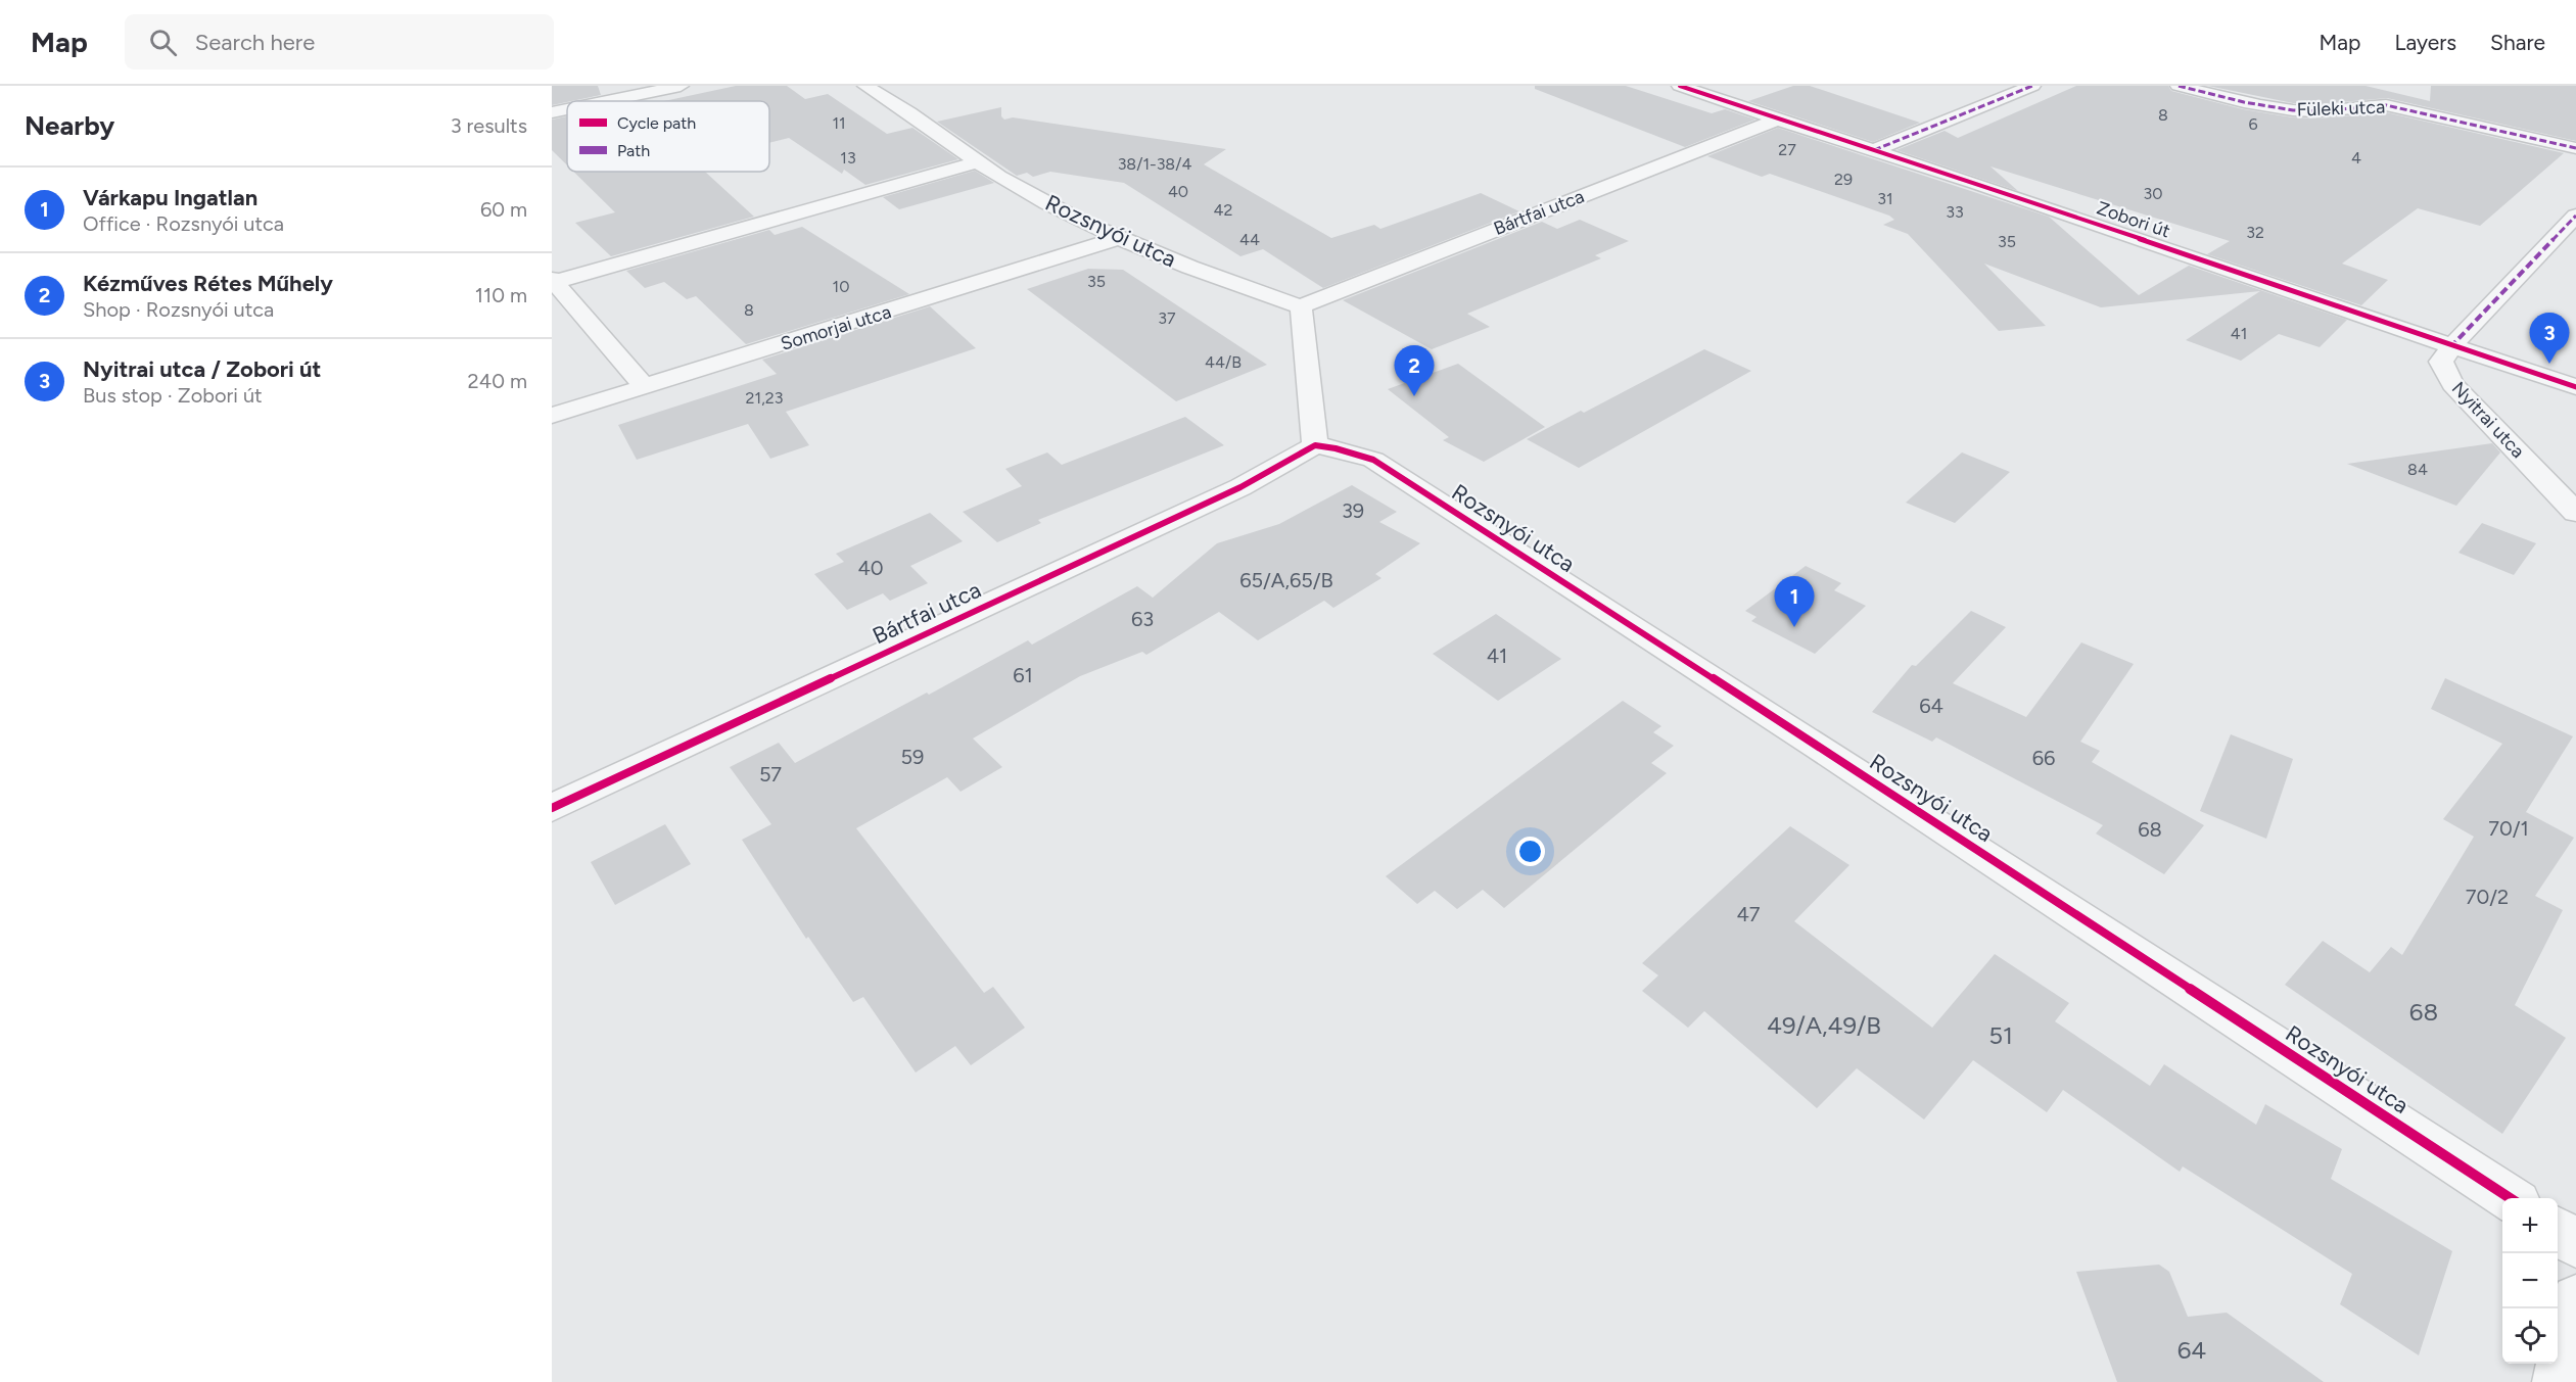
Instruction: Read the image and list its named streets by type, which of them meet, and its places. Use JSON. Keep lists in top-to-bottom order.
{
  "streets": {
    "street": [
      "Füleki utca",
      "Bártfai utca",
      "Zobori út",
      "Rozsnyói utca",
      "Somorjai utca",
      "Nyitrai utca"
    ]
  },
  "crossings": [
    ["Bártfai utca", "Zobori út"],
    ["Bártfai utca", "Rozsnyói utca"],
    ["Zobori út", "Nyitrai utca"],
    ["Rozsnyói utca", "Somorjai utca"]
  ],
  "house_numbers": [
    "8",
    "11",
    "6",
    "27",
    "13",
    "4",
    "38/1-38/4",
    "29",
    "40",
    "30",
    "31",
    "42",
    "33",
    "32",
    "44",
    "35",
    "35",
    "10",
    "8",
    "37",
    "41",
    "44/B",
    "21,23",
    "84",
    "39",
    "40",
    "65/A,65/B",
    "63",
    "41",
    "61",
    "64",
    "59",
    "66",
    "57",
    "70/1",
    "68",
    "70/2",
    "47",
    "68",
    "49/A,49/B",
    "51",
    "64"
  ],
  "legend": ["Cycle path", "Path"],
  "page": {
    "header": "Map",
    "search": "Search here",
    "nav": ["Map", "Layers", "Share"],
    "heading": ["Nearby", "3 results"],
    "list": [
      {
        "mark": "1",
        "name": "Várkapu Ingatlan",
        "note": "Office · Rozsnyói utca",
        "value": "60 m"
      },
      {
        "mark": "2",
        "name": "Kézműves Rétes Műhely",
        "note": "Shop · Rozsnyói utca",
        "value": "110 m"
      },
      {
        "mark": "3",
        "name": "Nyitrai utca / Zobori út",
        "note": "Bus stop · Zobori út",
        "value": "240 m"
      }
    ],
    "pins": ["3", "2", "1"],
    "map_buttons": ["+", "−"]
  }
}
